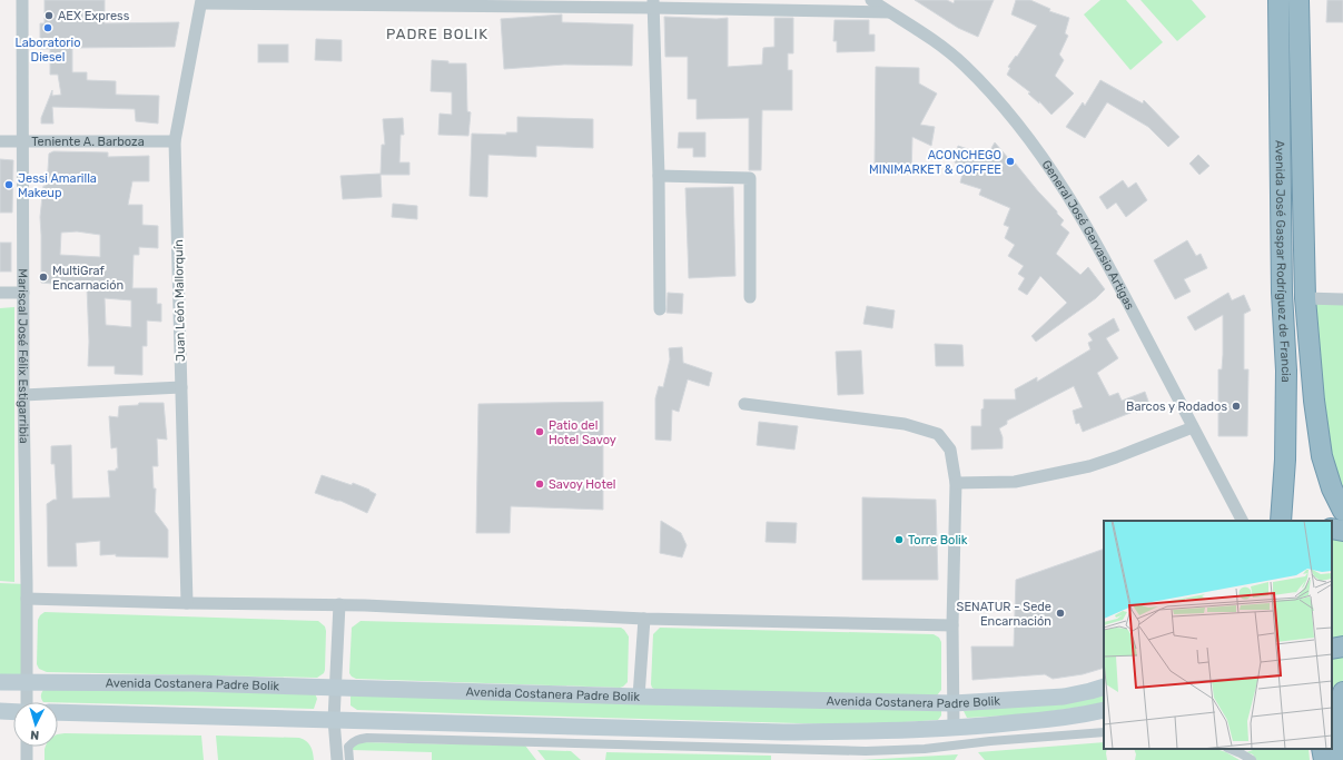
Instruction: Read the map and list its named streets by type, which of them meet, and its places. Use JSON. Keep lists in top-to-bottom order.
{
  "streets": {
    "highway": ["Avenida José Gaspar Rodríguez de Francia"],
    "main road": ["Avenida Costanera Padre Bolik"],
    "street": [
      "Teniente A. Barboza",
      "General José Gervasio Artigas",
      "Juan León Mallorquín",
      "Mariscal José Félix Estigarribia"
    ]
  },
  "crossings": [
    ["Teniente A. Barboza", "Juan León Mallorquín"],
    ["Teniente A. Barboza", "Mariscal José Félix Estigarribia"],
    ["Mariscal José Félix Estigarribia", "Avenida Costanera Padre Bolik"]
  ],
  "districts": ["PADRE BOLIK"],
  "places": [
    "AEX Express",
    "Laboratorio Diesel",
    "ACONCHEGO MINIMARKET & COFFEE",
    "Jessi Amarilla Makeup",
    "MultiGraf Encarnación",
    "Barcos y Rodados",
    "Patio del Hotel Savoy",
    "Savoy Hotel",
    "Torre Bolik",
    "SENATUR - Sede Encarnación"
  ],
  "north": "bottom"
}
